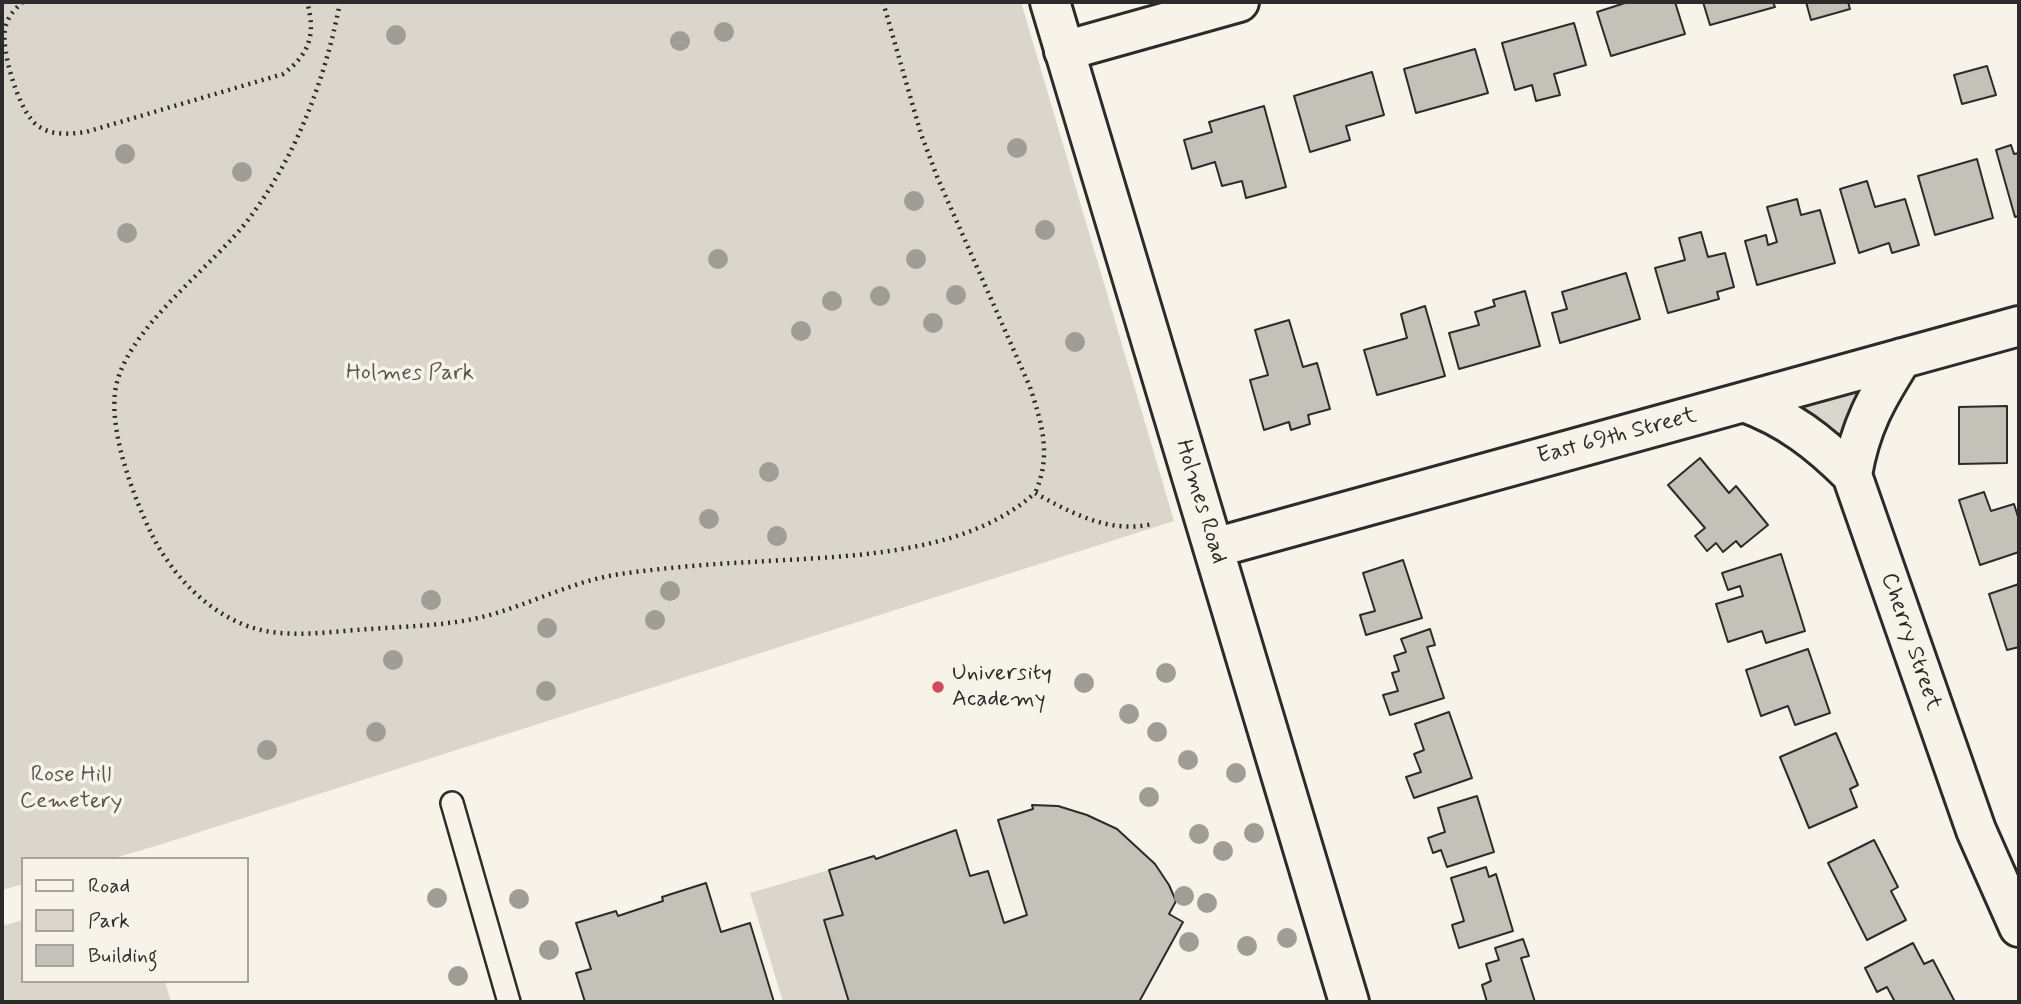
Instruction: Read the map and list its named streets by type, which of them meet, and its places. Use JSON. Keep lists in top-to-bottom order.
{
  "streets": {
    "street": ["East 69th Street", "Holmes Road", "Cherry Street"]
  },
  "crossings": [
    ["East 69th Street", "Holmes Road"],
    ["East 69th Street", "Cherry Street"]
  ],
  "parks": ["Holmes Park", "Rose Hill Cemetery"],
  "places": ["University Academy"],
  "legend": ["Road", "Park", "Building"]
}
